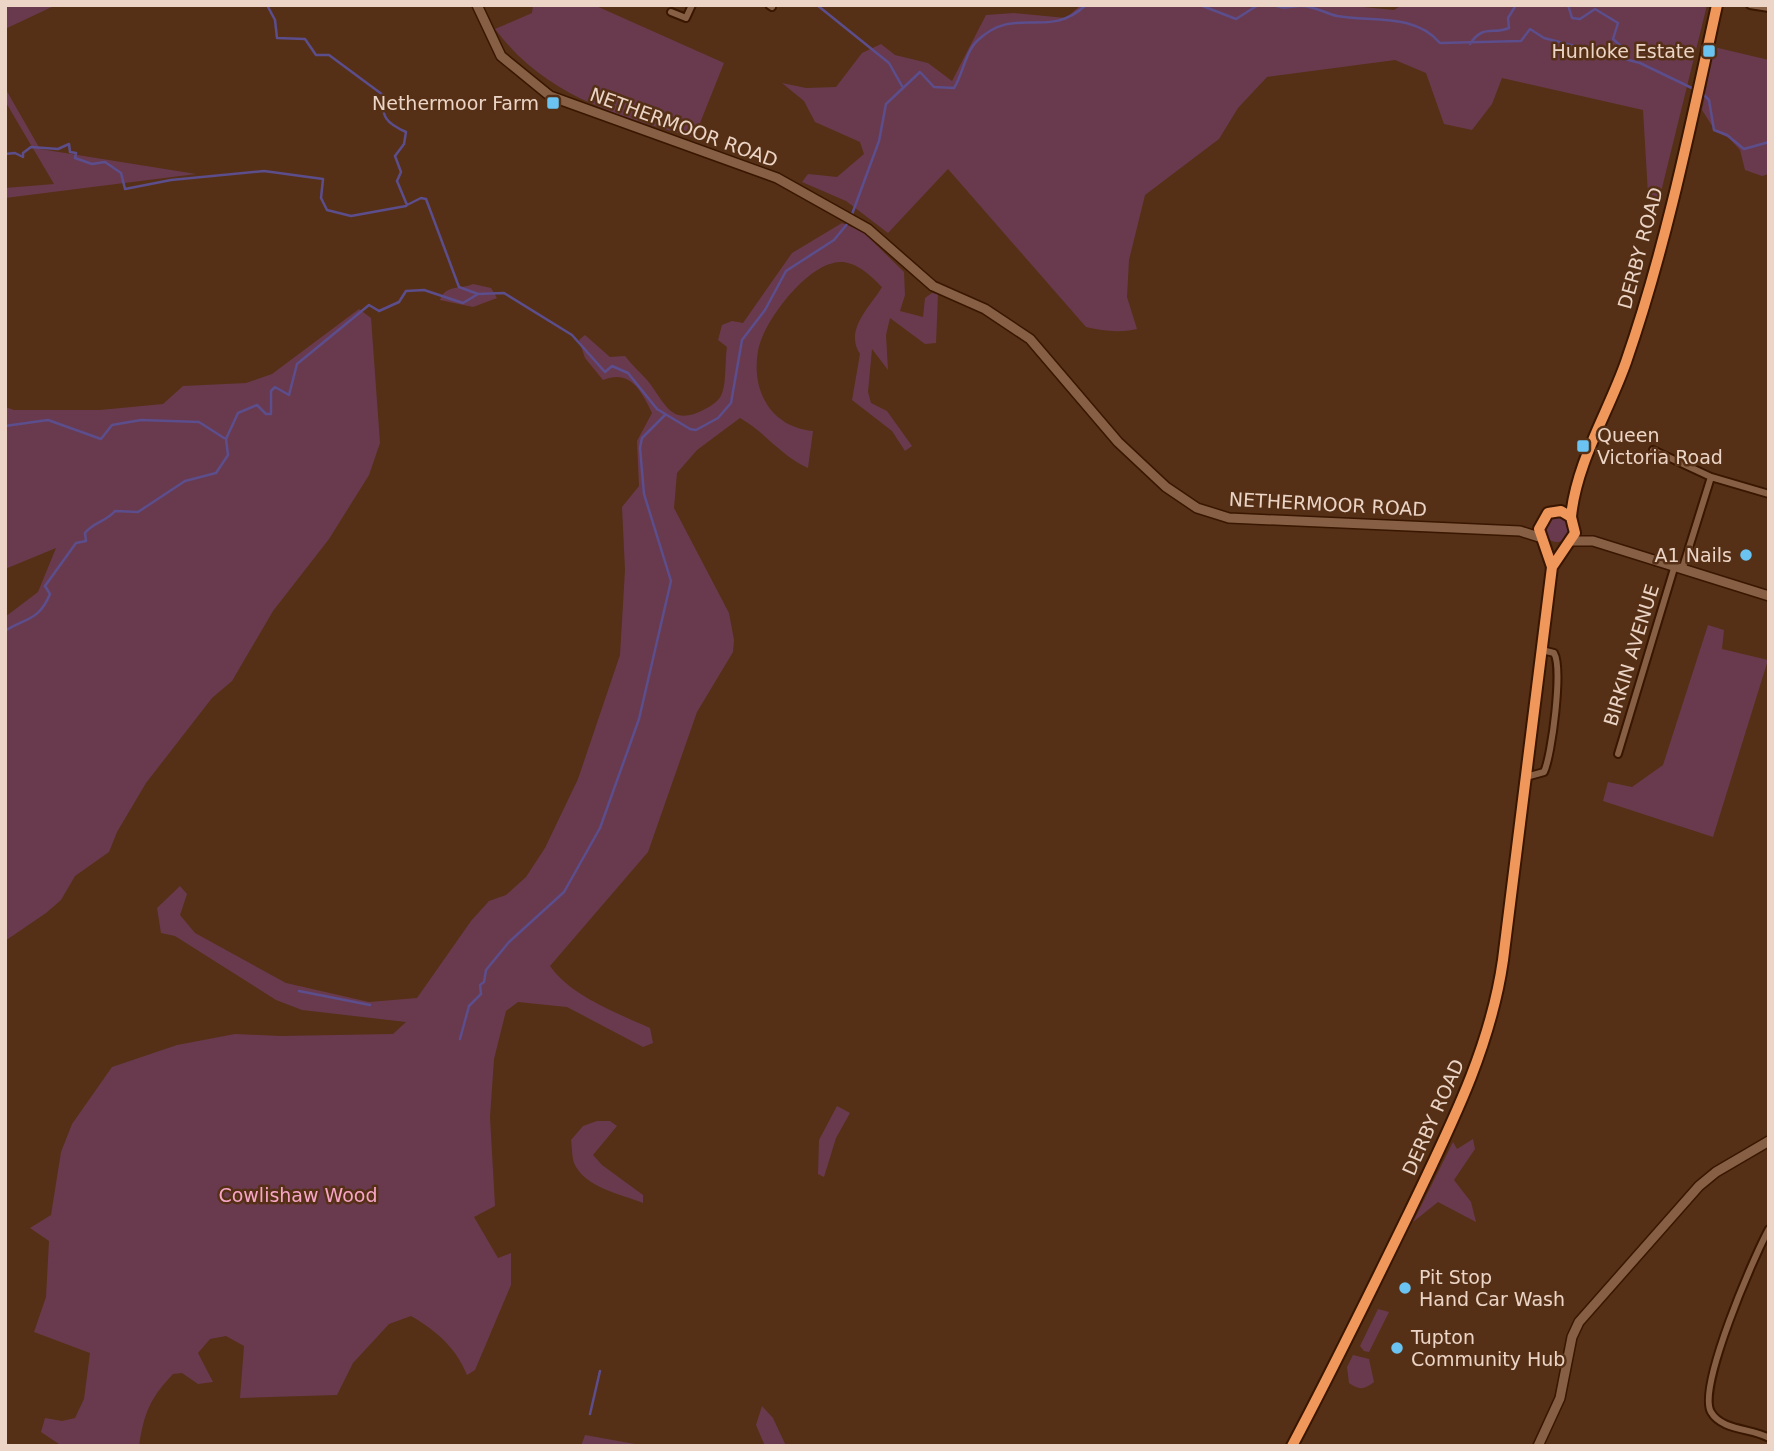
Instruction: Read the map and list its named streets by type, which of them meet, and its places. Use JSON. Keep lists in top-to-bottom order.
{
  "streets": {
    "highway": ["DERBY ROAD"],
    "street": ["NETHERMOOR ROAD", "BIRKIN AVENUE"]
  },
  "crossings": [
    ["NETHERMOOR ROAD", "DERBY ROAD"]
  ],
  "parks": ["Cowlishaw Wood"],
  "places": {
    "transit": ["Hunloke Estate", "Nethermoor Farm", "Queen Victoria Road"],
    "other": ["A1 Nails", "Pit Stop Hand Car Wash", "Tupton Community Hub"]
  }
}
